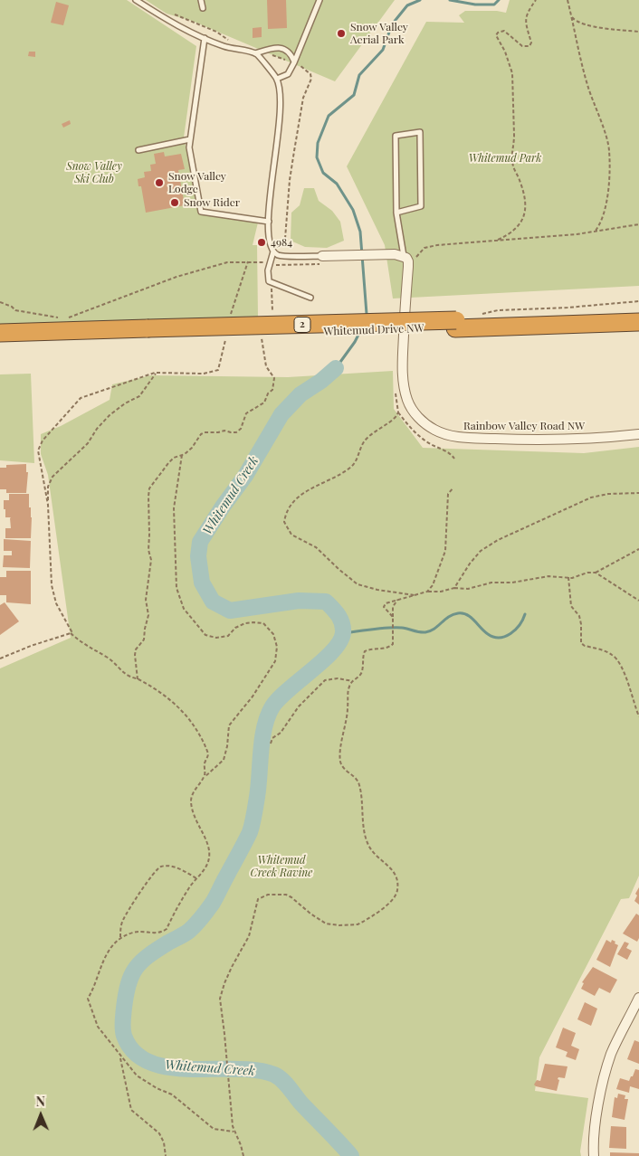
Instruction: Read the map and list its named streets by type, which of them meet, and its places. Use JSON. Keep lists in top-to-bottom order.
{
  "streets": {
    "highway": ["2", "Whitemud Drive NW"],
    "street": ["Rainbow Valley Road NW"]
  },
  "water": ["Whitemud Creek"],
  "parks": ["Whitemud Park", "Snow Valley Ski Club", "Whitemud Creek Ravine"],
  "places": [
    "Snow Valley Aerial Park",
    "Snow Valley Lodge",
    "Snow Rider",
    "4984"
  ],
  "north": "top"
}
